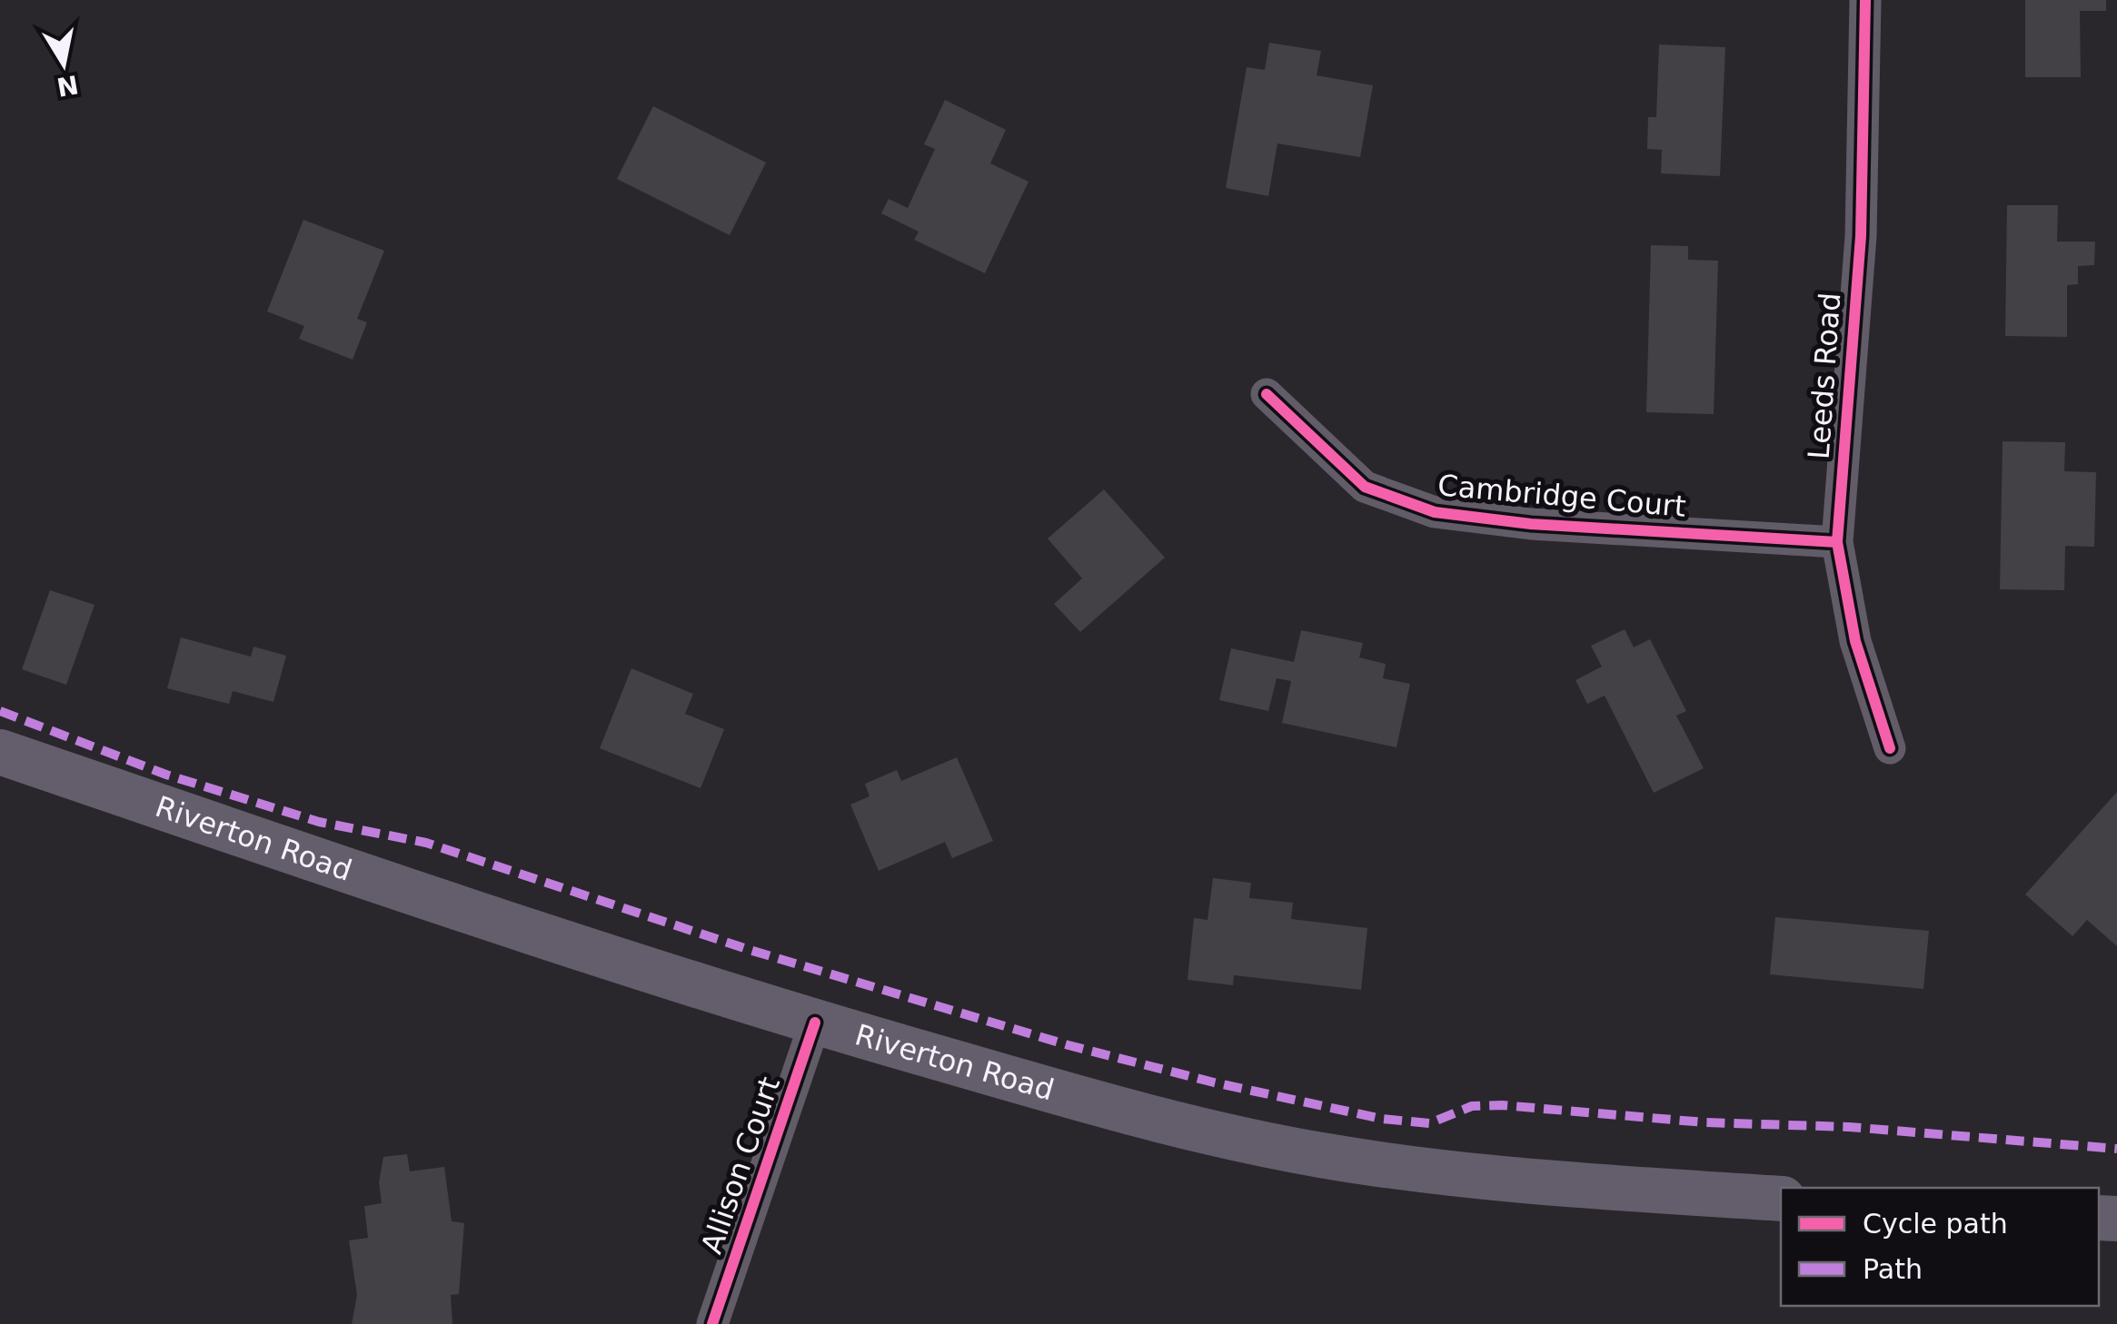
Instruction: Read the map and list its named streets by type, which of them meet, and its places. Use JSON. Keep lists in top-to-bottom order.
{
  "streets": {
    "main road": ["Riverton Road"],
    "street": ["Leeds Road", "Cambridge Court", "Allison Court"]
  },
  "crossings": [
    ["Leeds Road", "Cambridge Court"],
    ["Riverton Road", "Allison Court"]
  ],
  "legend": ["Cycle path", "Path"],
  "north": "bottom"
}
